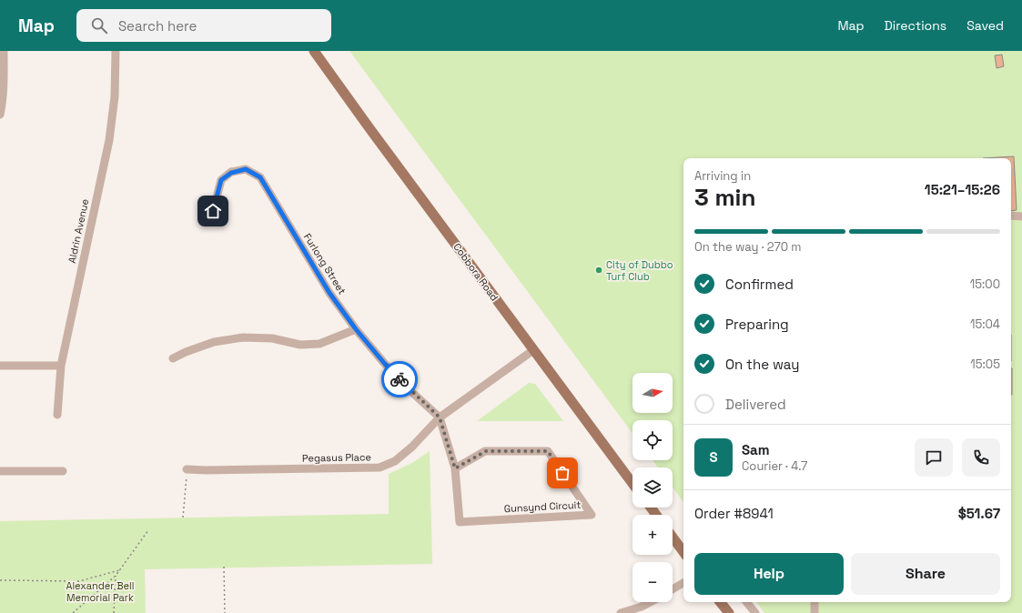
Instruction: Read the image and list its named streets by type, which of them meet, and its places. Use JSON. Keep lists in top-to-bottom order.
{
  "streets": {
    "main road": ["Cobbora Road"],
    "street": [
      "Aldrin Avenue",
      "Furlong Street",
      "Pegasus Place",
      "Gunsynd Circuit"
    ]
  },
  "crossings": [
    ["Furlong Street", "Pegasus Place"],
    ["Furlong Street", "Gunsynd Circuit"],
    ["Cobbora Road", "Pegasus Place"],
    ["Pegasus Place", "Gunsynd Circuit"]
  ],
  "parks": ["Alexander Bell Memorial Park"],
  "places": ["City of Dubbo Turf Club"],
  "north": "right",
  "page": {
    "header": "Map",
    "search": "Search here",
    "nav": ["Map", "Directions", "Saved"],
    "heading": ["3 min", "Arriving in", "15:21–15:26"],
    "panel": [
      "Sam",
      "Courier · 4.7",
      "Order #8941",
      "$51.67"
    ],
    "bar": "On the way · 270 m",
    "list": [
      ["Confirmed", "15:00"],
      ["Preparing", "15:04"],
      ["On the way", "15:05"],
      "Delivered"
    ],
    "map_buttons": ["+", "−"],
    "round": "S",
    "buttons": ["Help", "Share"]
  }
}
